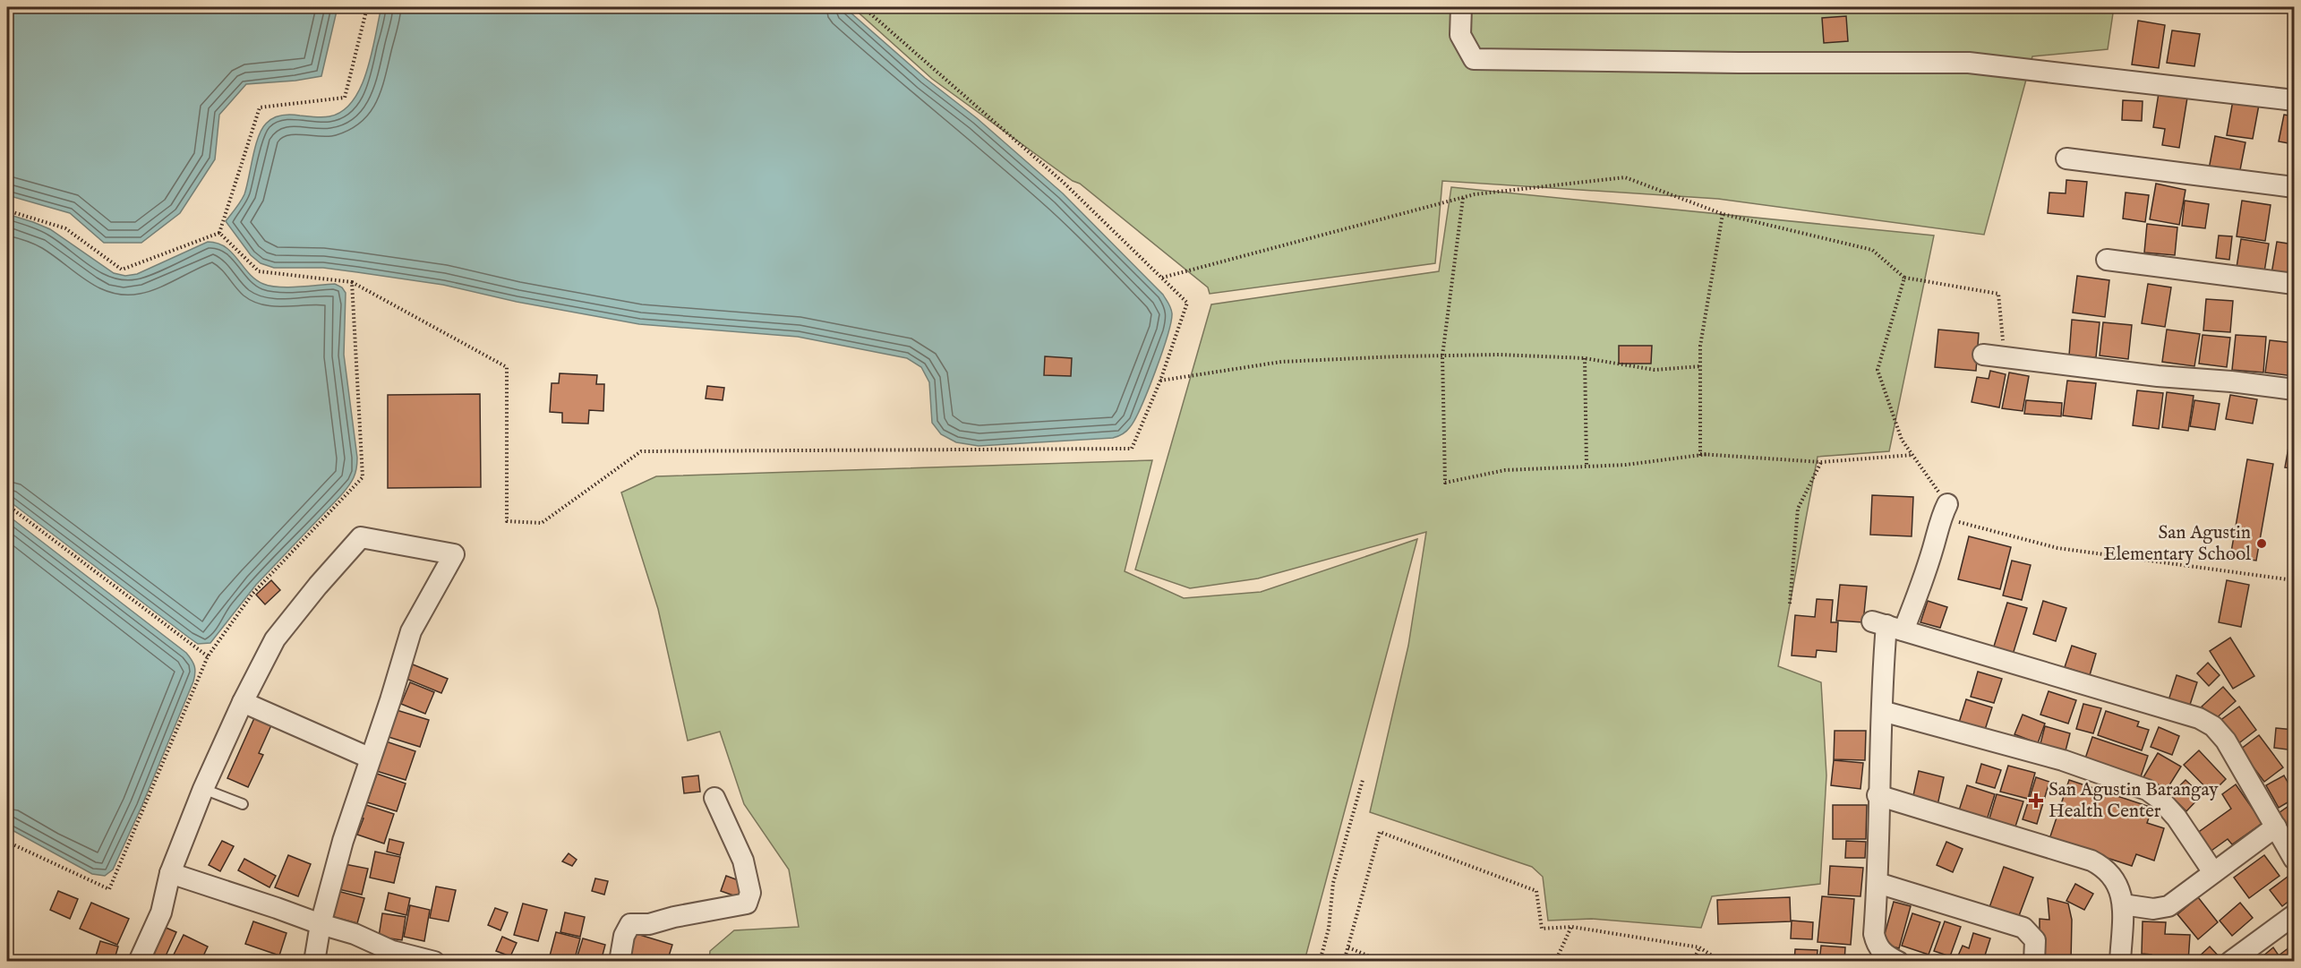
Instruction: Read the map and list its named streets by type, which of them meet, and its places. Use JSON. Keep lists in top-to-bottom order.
{
  "places": {
    "other": ["San Agustin Elementary School"],
    "health": ["San Agustin Barangay Health Center"]
  }
}
